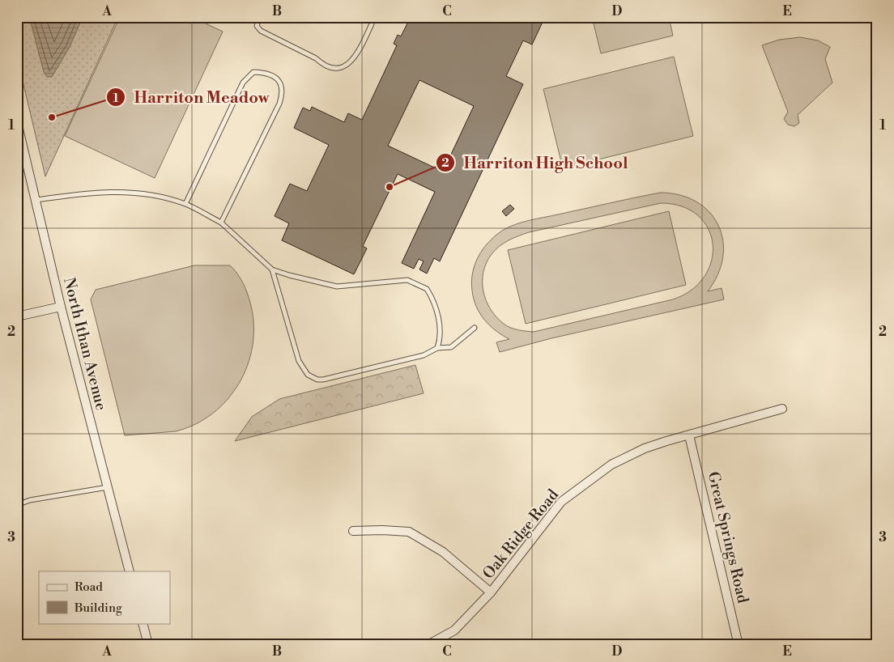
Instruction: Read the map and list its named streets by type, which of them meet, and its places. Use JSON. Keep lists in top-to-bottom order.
{
  "streets": {
    "street": ["North Ithan Avenue", "Oak Ridge Road", "Great Springs Road"]
  },
  "crossings": [
    ["Oak Ridge Road", "Great Springs Road"]
  ],
  "places": ["Harriton Meadow", "Harriton High School"],
  "legend": ["Road", "Building"],
  "grid": {
    "columns": [
      "A",
      "B",
      "C",
      "D",
      "E"
    ],
    "rows": ["1", "2", "3"]
  }
}
